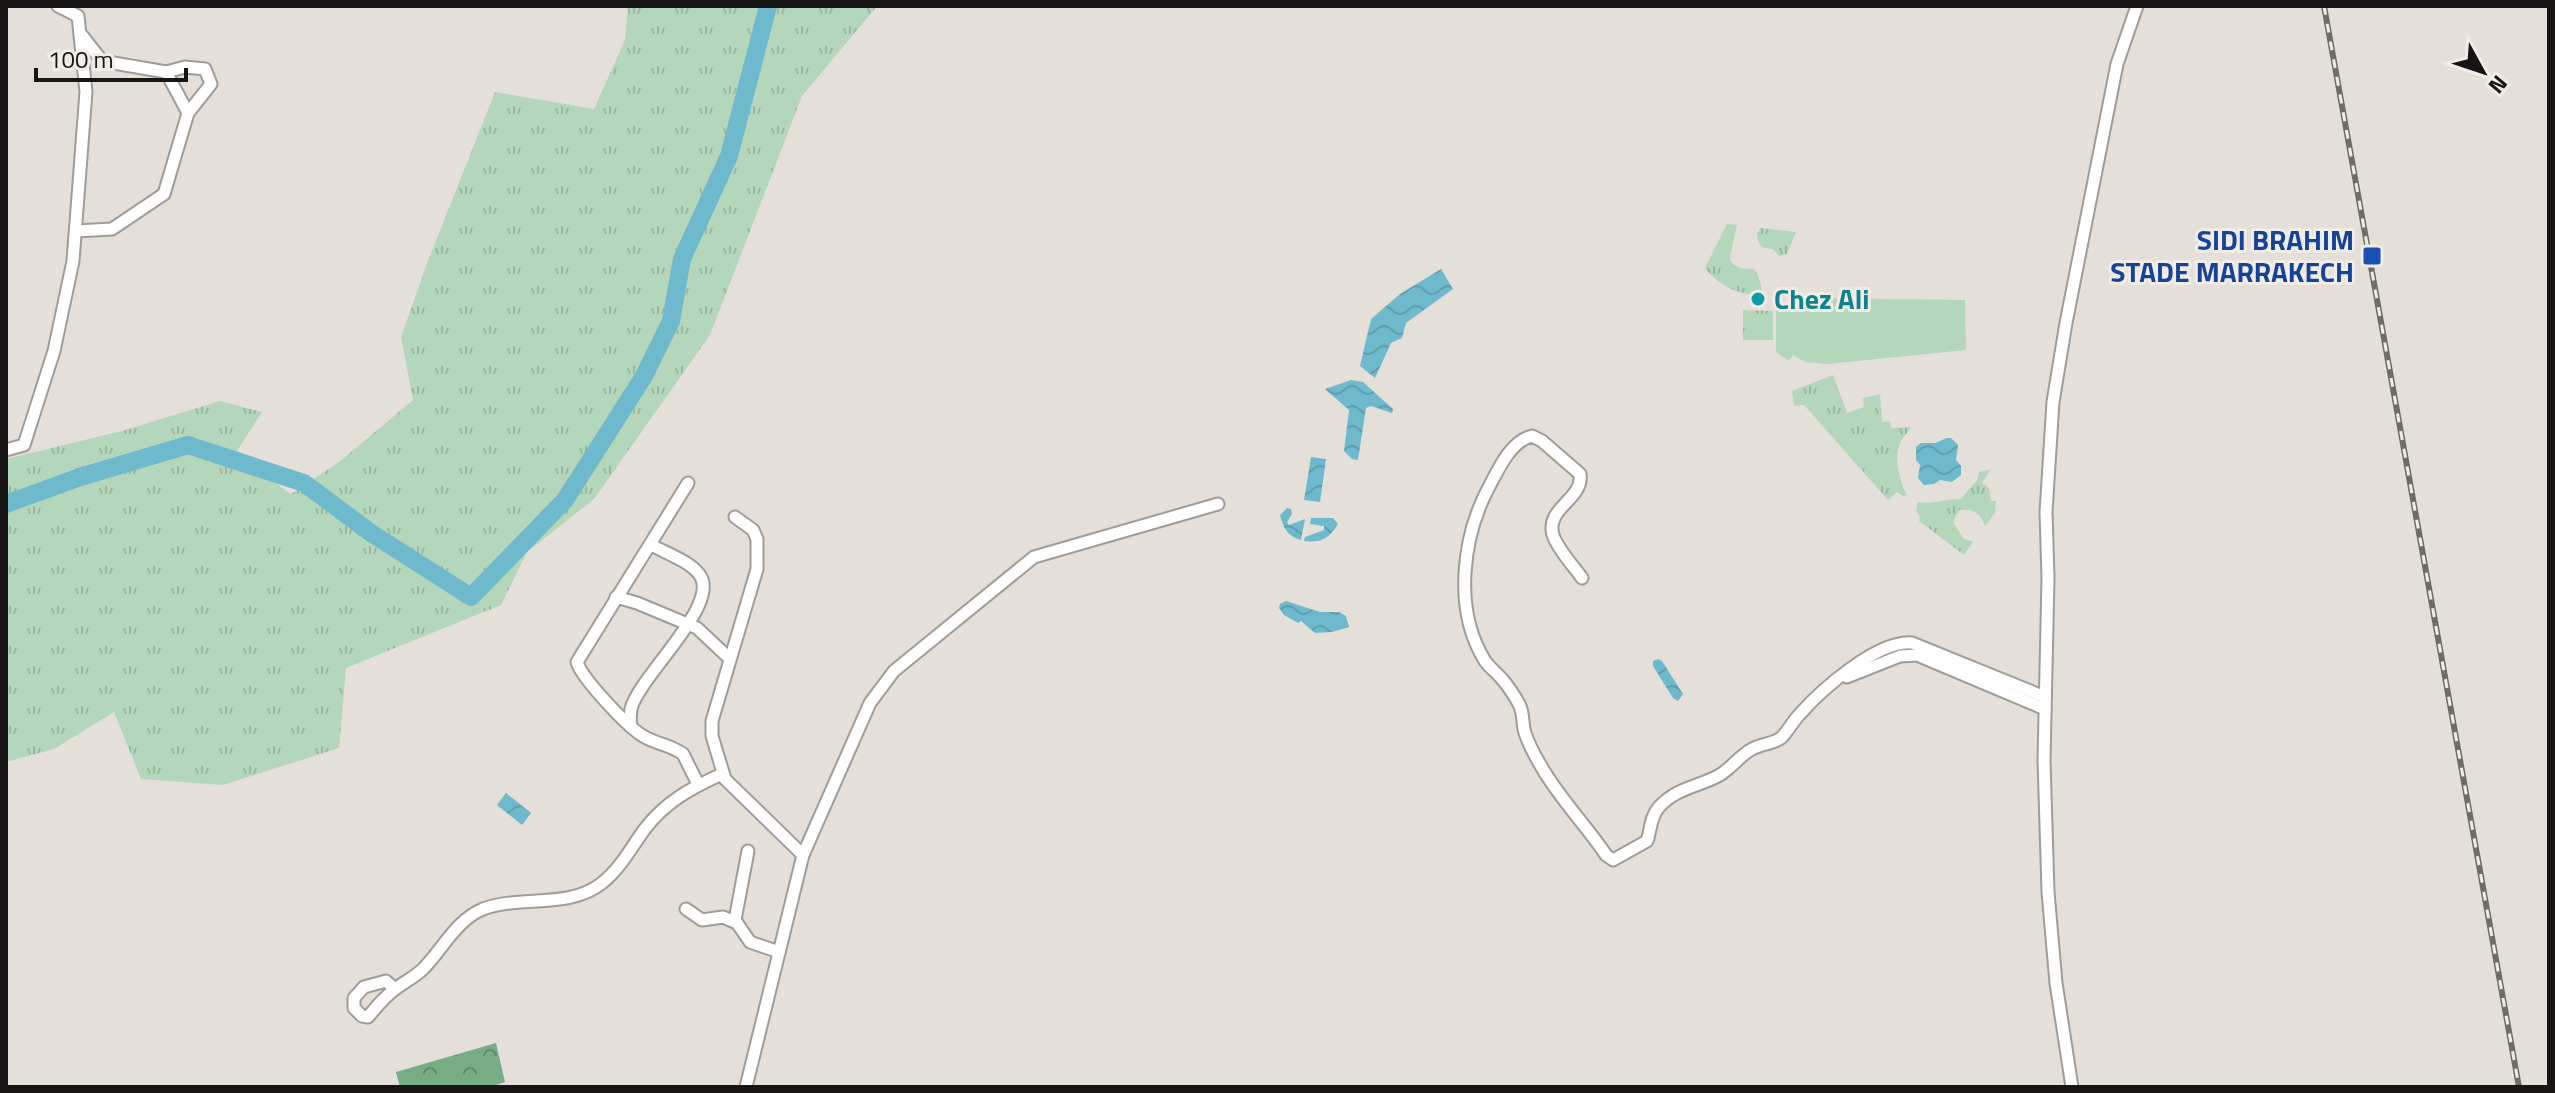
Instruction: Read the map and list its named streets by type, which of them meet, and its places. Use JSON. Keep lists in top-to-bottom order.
{
  "places": {
    "transit": ["SIDI BRAHIM STADE MARRAKECH"],
    "other": ["Chez Ali"]
  },
  "scale_bar": "100 m",
  "north": "bottom right"
}
